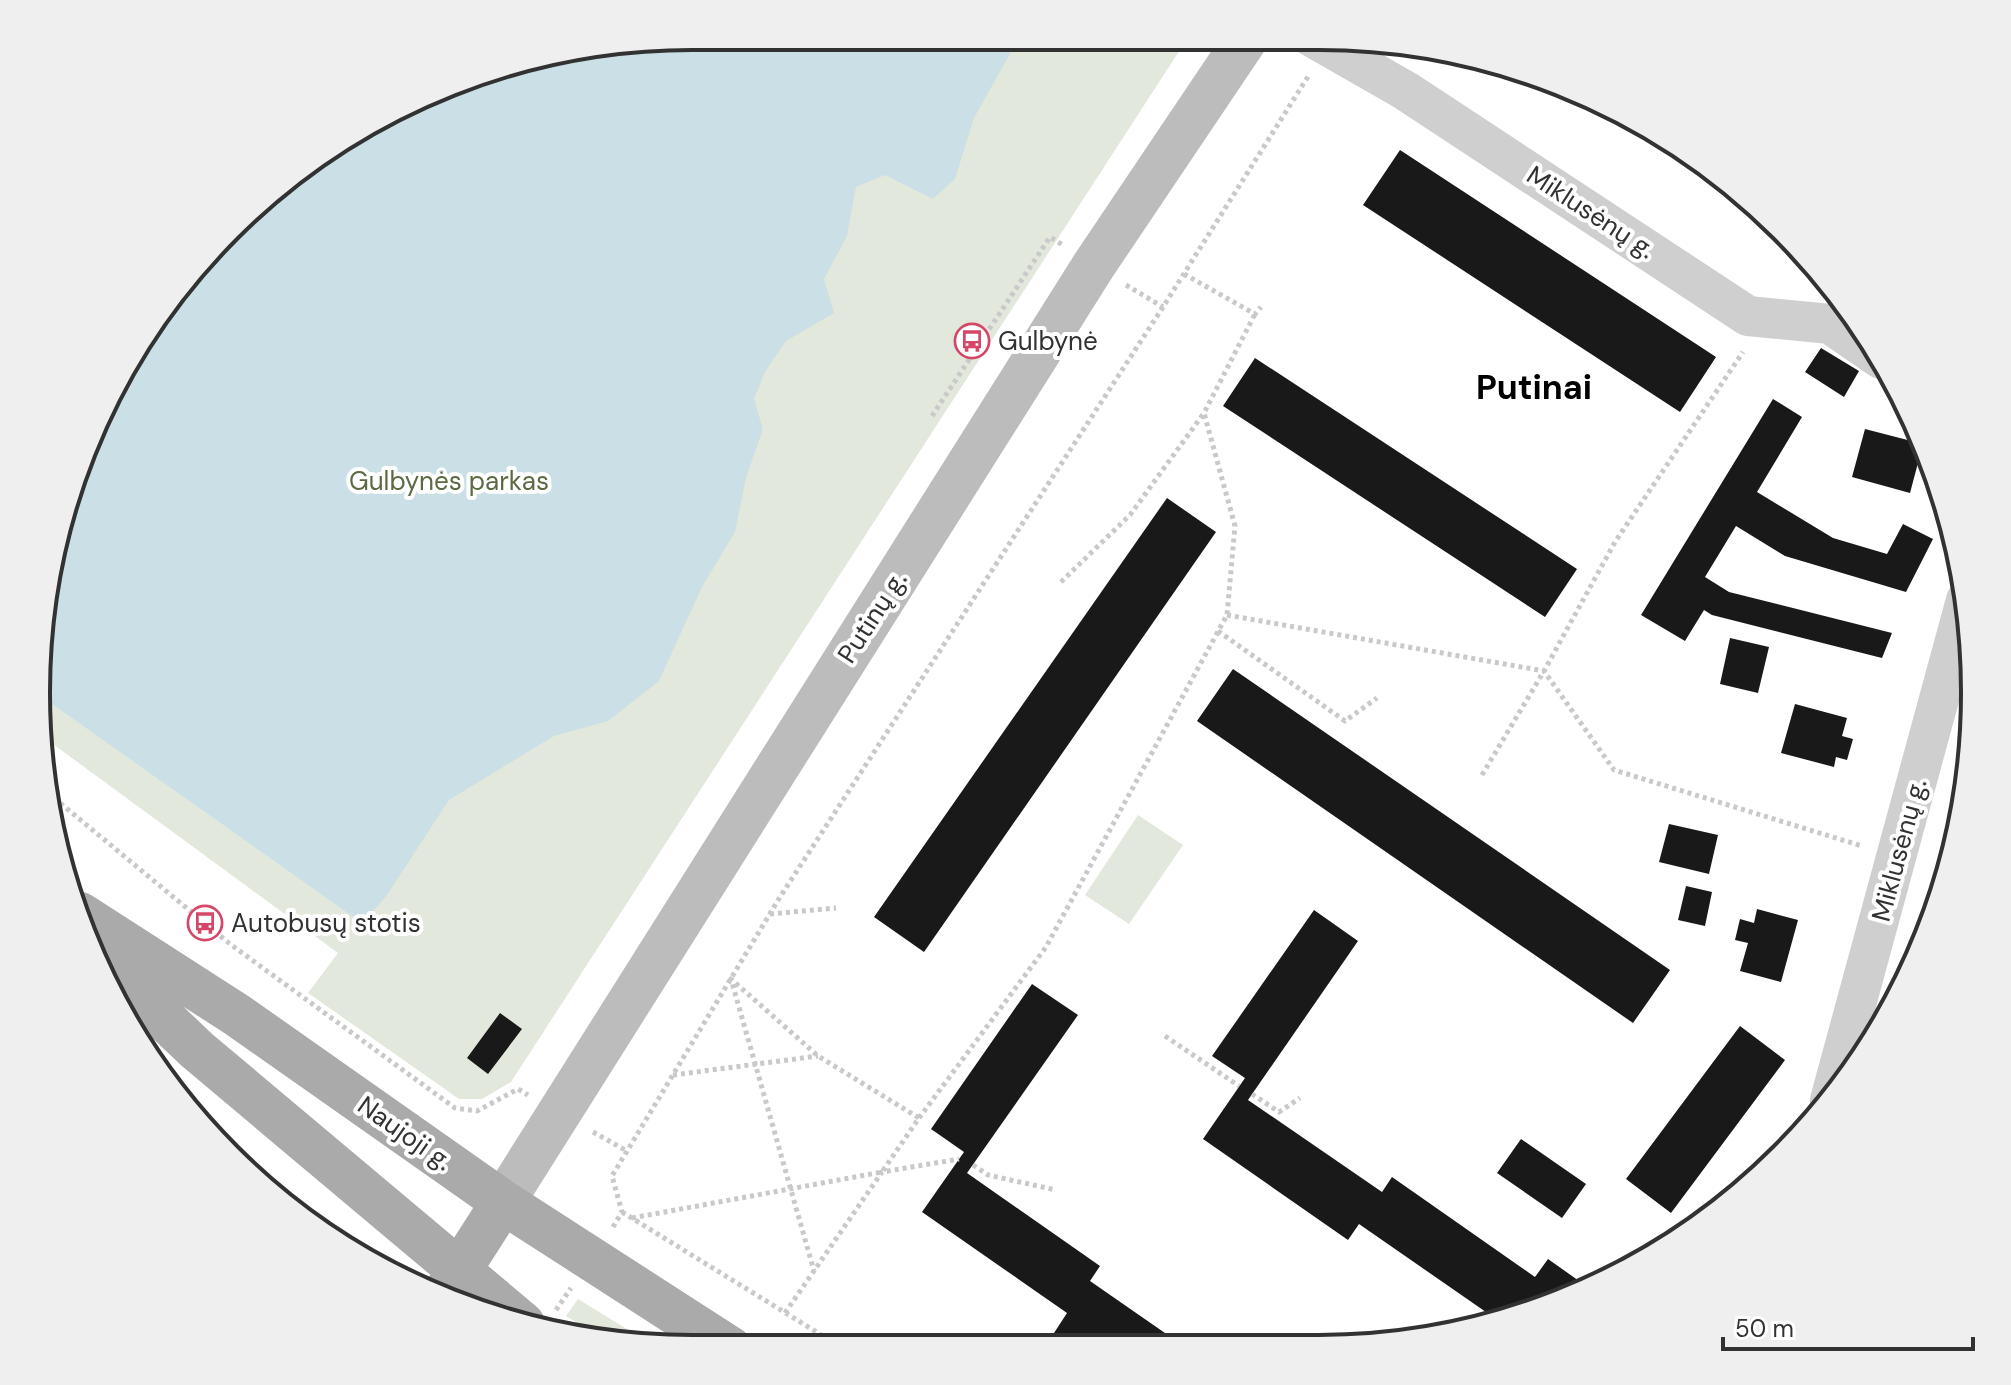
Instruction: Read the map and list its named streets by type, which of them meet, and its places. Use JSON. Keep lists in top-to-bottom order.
{
  "streets": {
    "main road": ["Putinų g.", "Naujoji g."],
    "street": ["Miklusėnų g."]
  },
  "crossings": [
    ["Putinų g.", "Naujoji g."]
  ],
  "districts": ["Putinai"],
  "parks": ["Gulbynės parkas"],
  "places": {
    "bus stop": ["Gulbynė", "Autobusų stotis"]
  },
  "scale_bar": "50 m"
}
